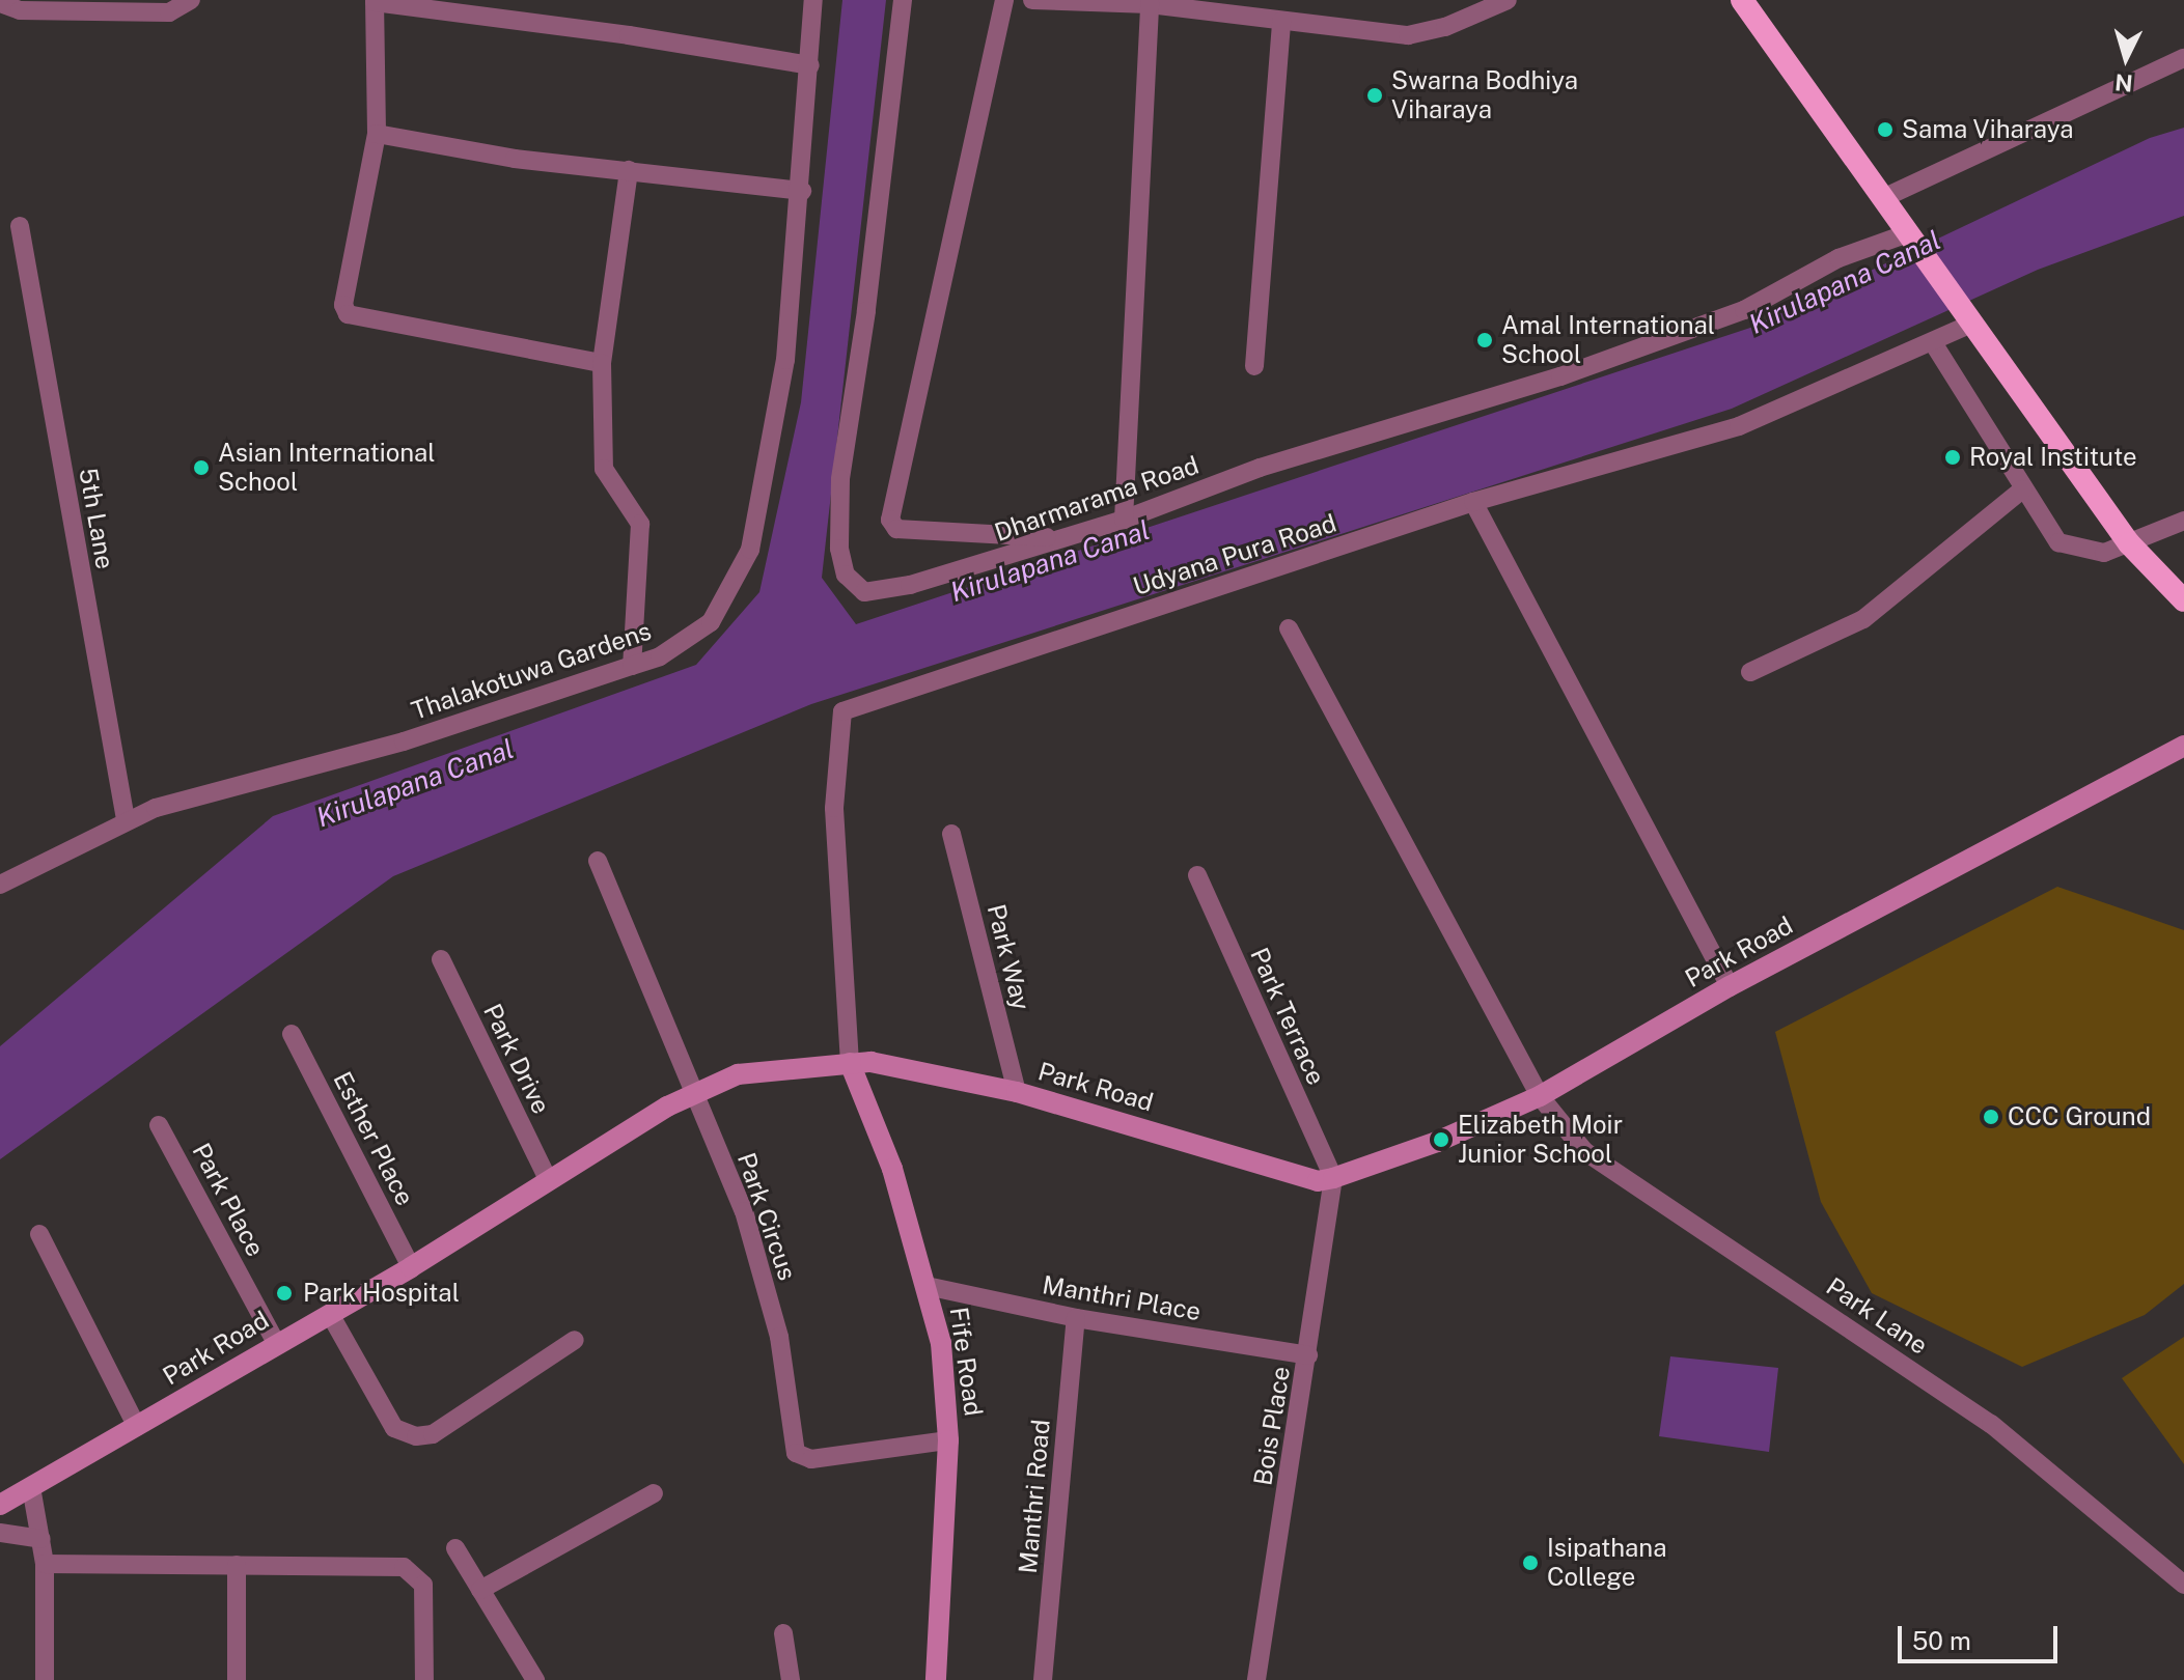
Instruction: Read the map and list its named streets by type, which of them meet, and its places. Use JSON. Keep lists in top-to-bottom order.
{
  "streets": {
    "main road": ["Park Road", "Fife Road"],
    "street": [
      "Dharmarama Road",
      "5th Lane",
      "Udyana Pura Road",
      "Thalakotuwa Gardens",
      "Park Way",
      "Park Terrace",
      "Park Drive",
      "Esther Place",
      "Park Place",
      "Park Circus",
      "Manthri Place",
      "Park Lane",
      "Bois Place",
      "Manthri Road"
    ]
  },
  "crossings": [
    ["5th Lane", "Thalakotuwa Gardens"],
    ["Udyana Pura Road", "Park Road"],
    ["Udyana Pura Road", "Fife Road"],
    ["Park Road", "Park Way"],
    ["Park Road", "Park Terrace"],
    ["Park Road", "Park Drive"],
    ["Park Road", "Esther Place"],
    ["Park Road", "Park Place"],
    ["Park Road", "Park Circus"],
    ["Park Road", "Park Lane"],
    ["Park Road", "Fife Road"],
    ["Park Road", "Bois Place"],
    ["Park Terrace", "Bois Place"],
    ["Park Circus", "Fife Road"],
    ["Manthri Place", "Fife Road"],
    ["Manthri Place", "Bois Place"],
    ["Manthri Place", "Manthri Road"]
  ],
  "water": ["Kirulapana Canal"],
  "places": [
    "Swarna Bodhiya Viharaya",
    "Sama Viharaya",
    "Amal International School",
    "Royal Institute",
    "Asian International School",
    "CCC Ground",
    "Elizabeth Moir Junior School",
    "Park Hospital",
    "Isipathana College"
  ],
  "scale_bar": "50 m",
  "north": "bottom"
}
